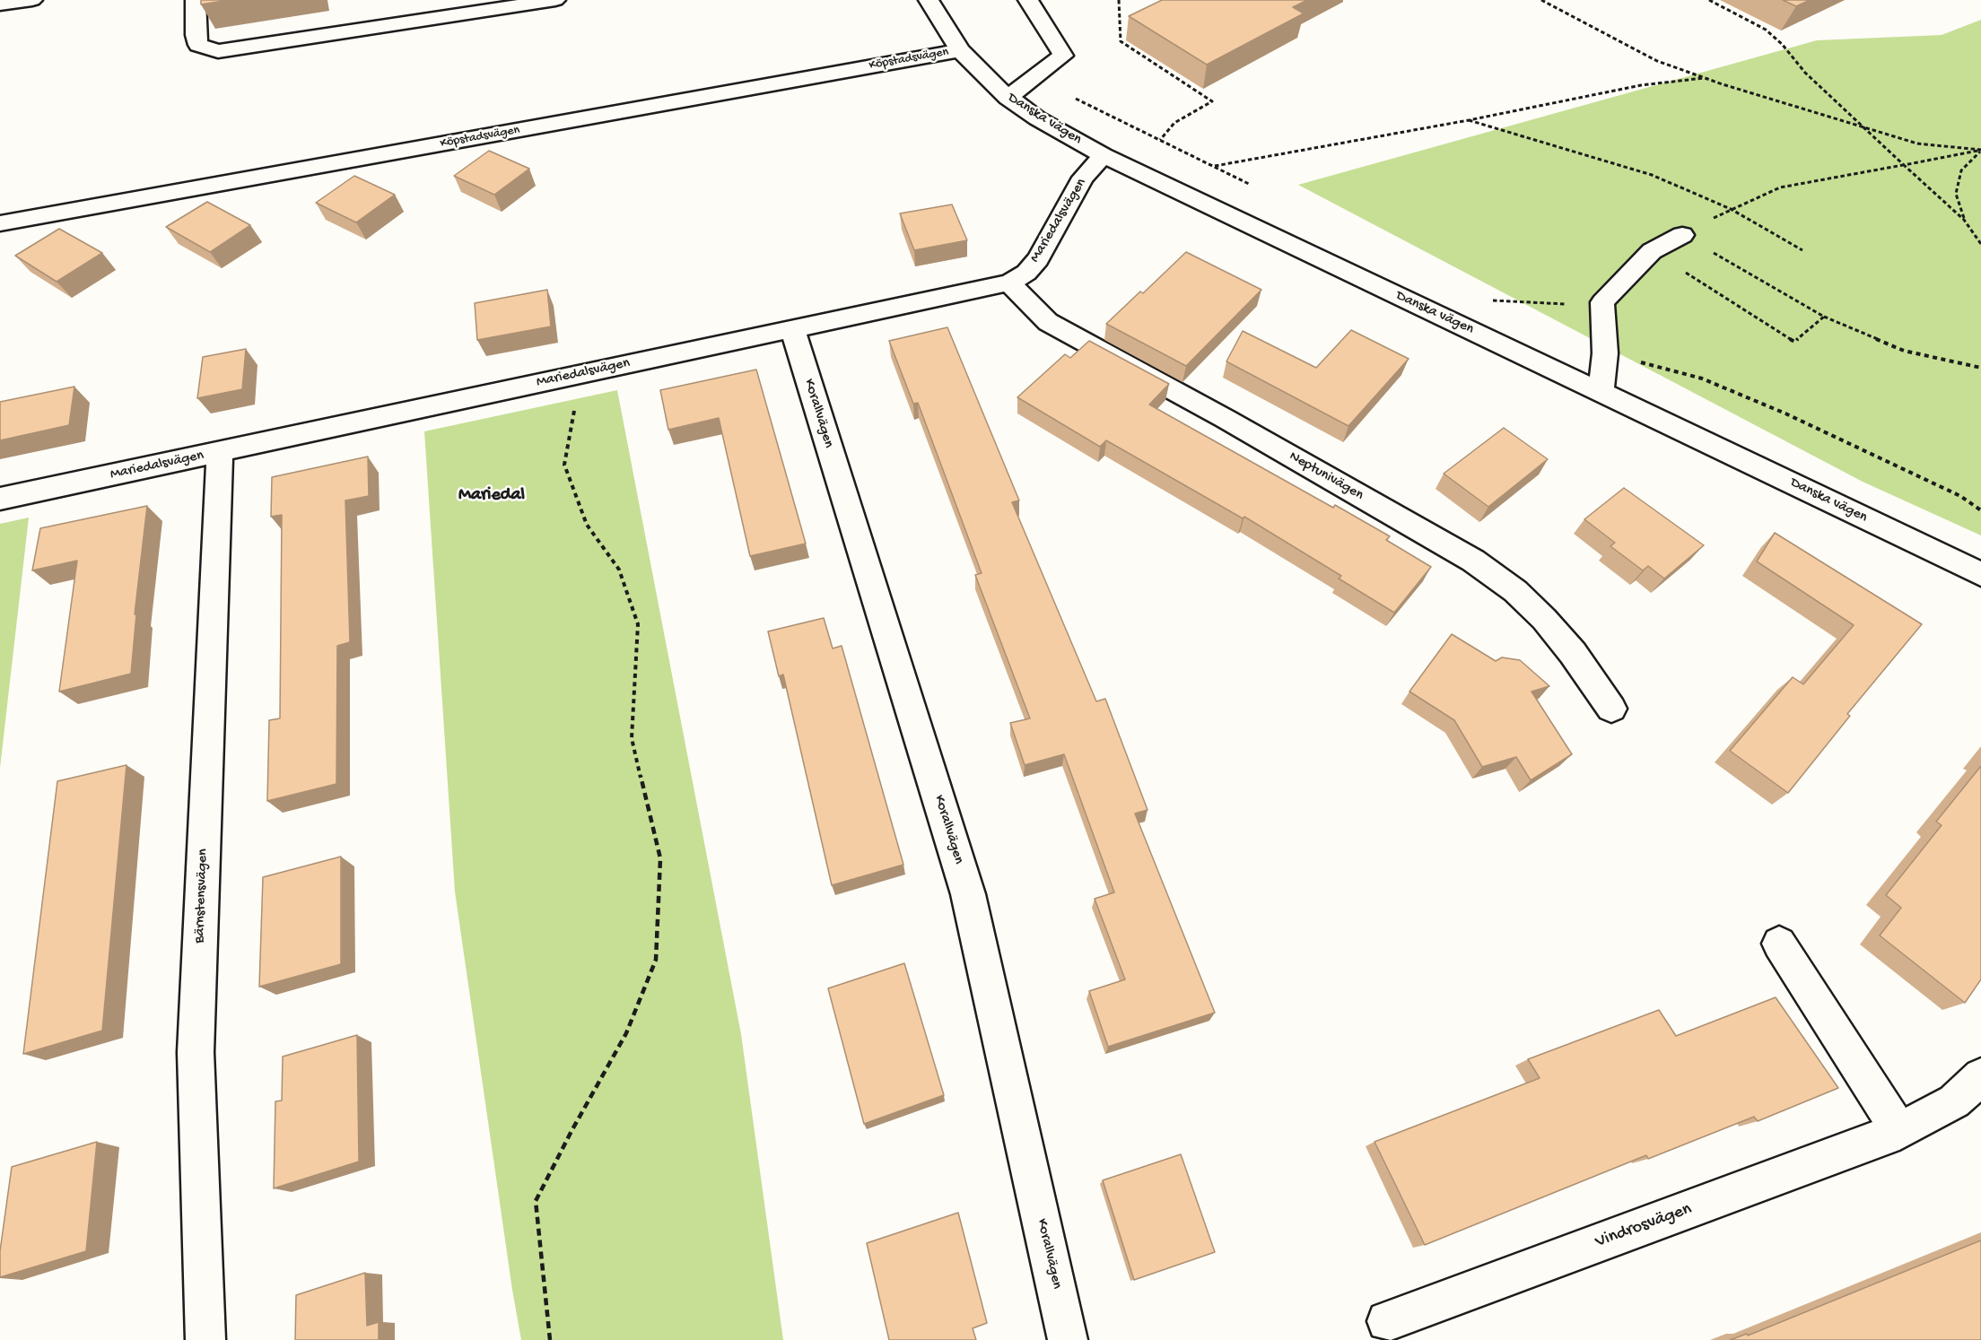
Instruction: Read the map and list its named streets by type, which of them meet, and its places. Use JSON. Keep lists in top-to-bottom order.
{
  "streets": {
    "street": [
      "Köpstadsvägen",
      "Danska vägen",
      "Mariedalsvägen",
      "Korallvägen",
      "Neptunivägen",
      "Bärnstensvägen",
      "Vindrosvägen"
    ]
  },
  "crossings": [
    ["Köpstadsvägen", "Danska vägen"],
    ["Danska vägen", "Mariedalsvägen"],
    ["Mariedalsvägen", "Korallvägen"],
    ["Mariedalsvägen", "Neptunivägen"],
    ["Mariedalsvägen", "Bärnstensvägen"]
  ],
  "districts": ["Mariedal"]
}
